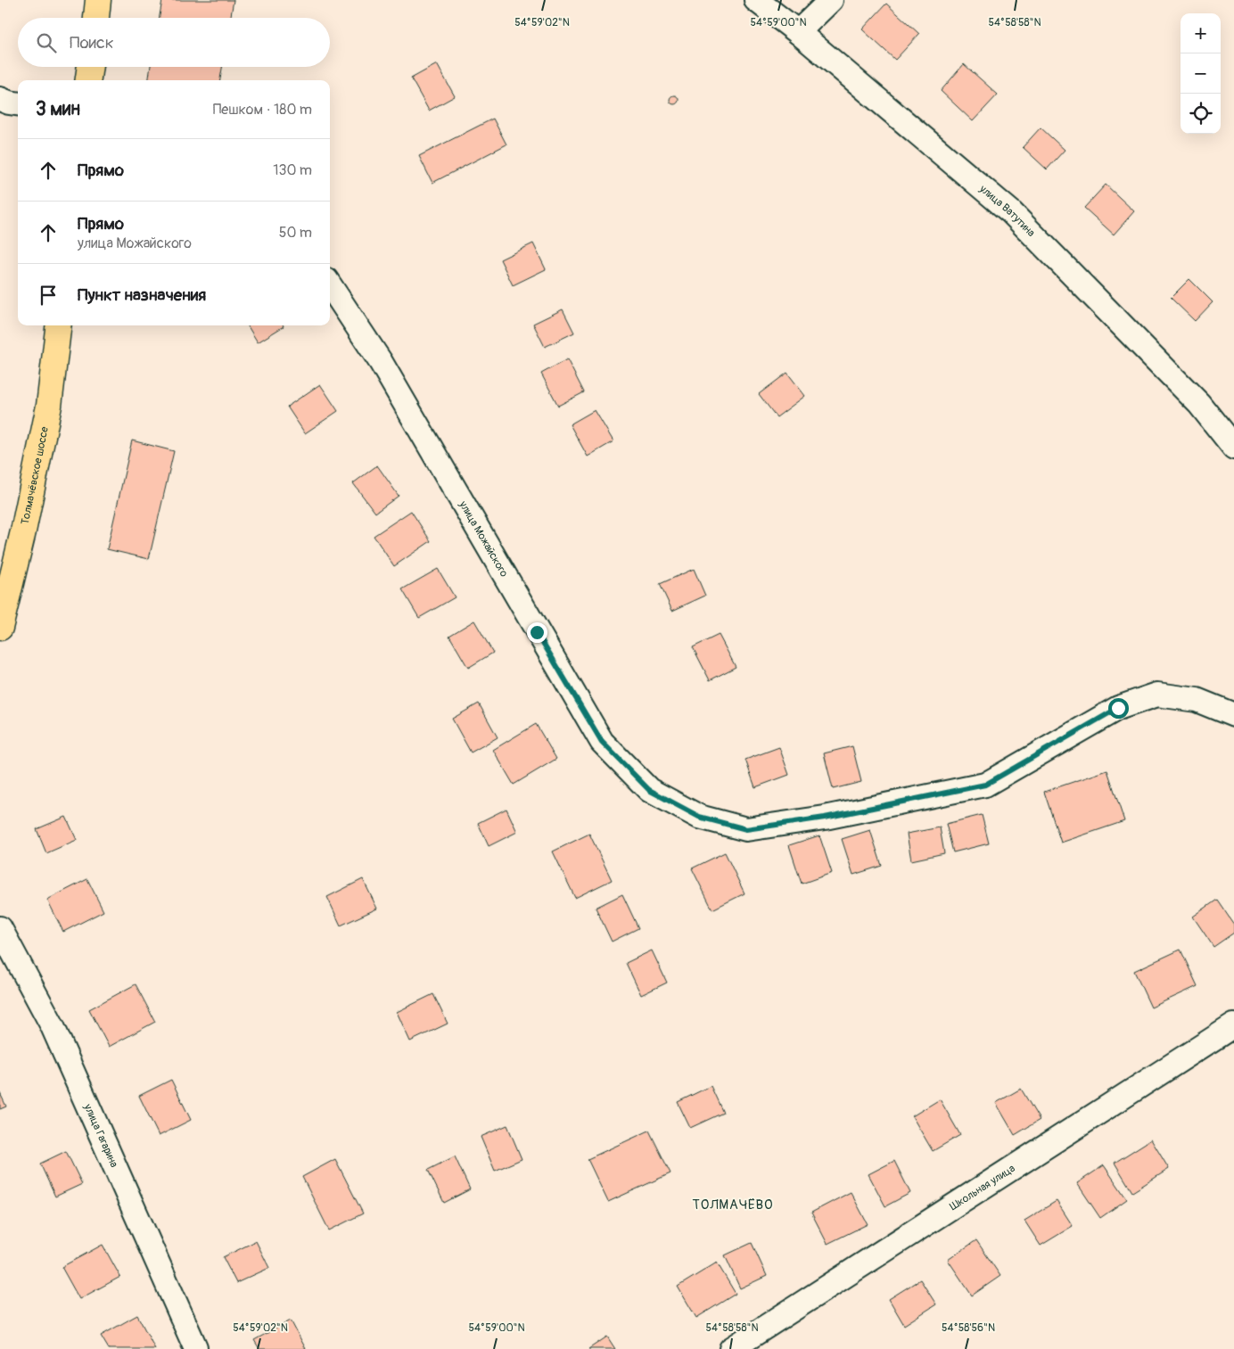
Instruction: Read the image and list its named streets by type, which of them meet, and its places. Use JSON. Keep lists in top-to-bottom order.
{
  "streets": {
    "main road": ["Толмачёвское шоссе"],
    "street": [
      "улица Ватутина",
      "улица Можайского",
      "улица Гагарина",
      "Школьная улица"
    ]
  },
  "districts": ["ТОЛМАЧЁВО"],
  "page": {
    "map_buttons": ["+", "−"],
    "search": "Поиск",
    "heading": ["3 мин", "Пешком · 180 m"],
    "list": [
      ["Прямо", "130 m"],
      ["Прямо", "улица Можайского", "50 m"],
      "Пункт назначения"
    ]
  },
  "coordinates": [
    "54°59'02\"N",
    "54°59'00\"N",
    "54°58'58\"N",
    "54°58'56\"N"
  ]
}
